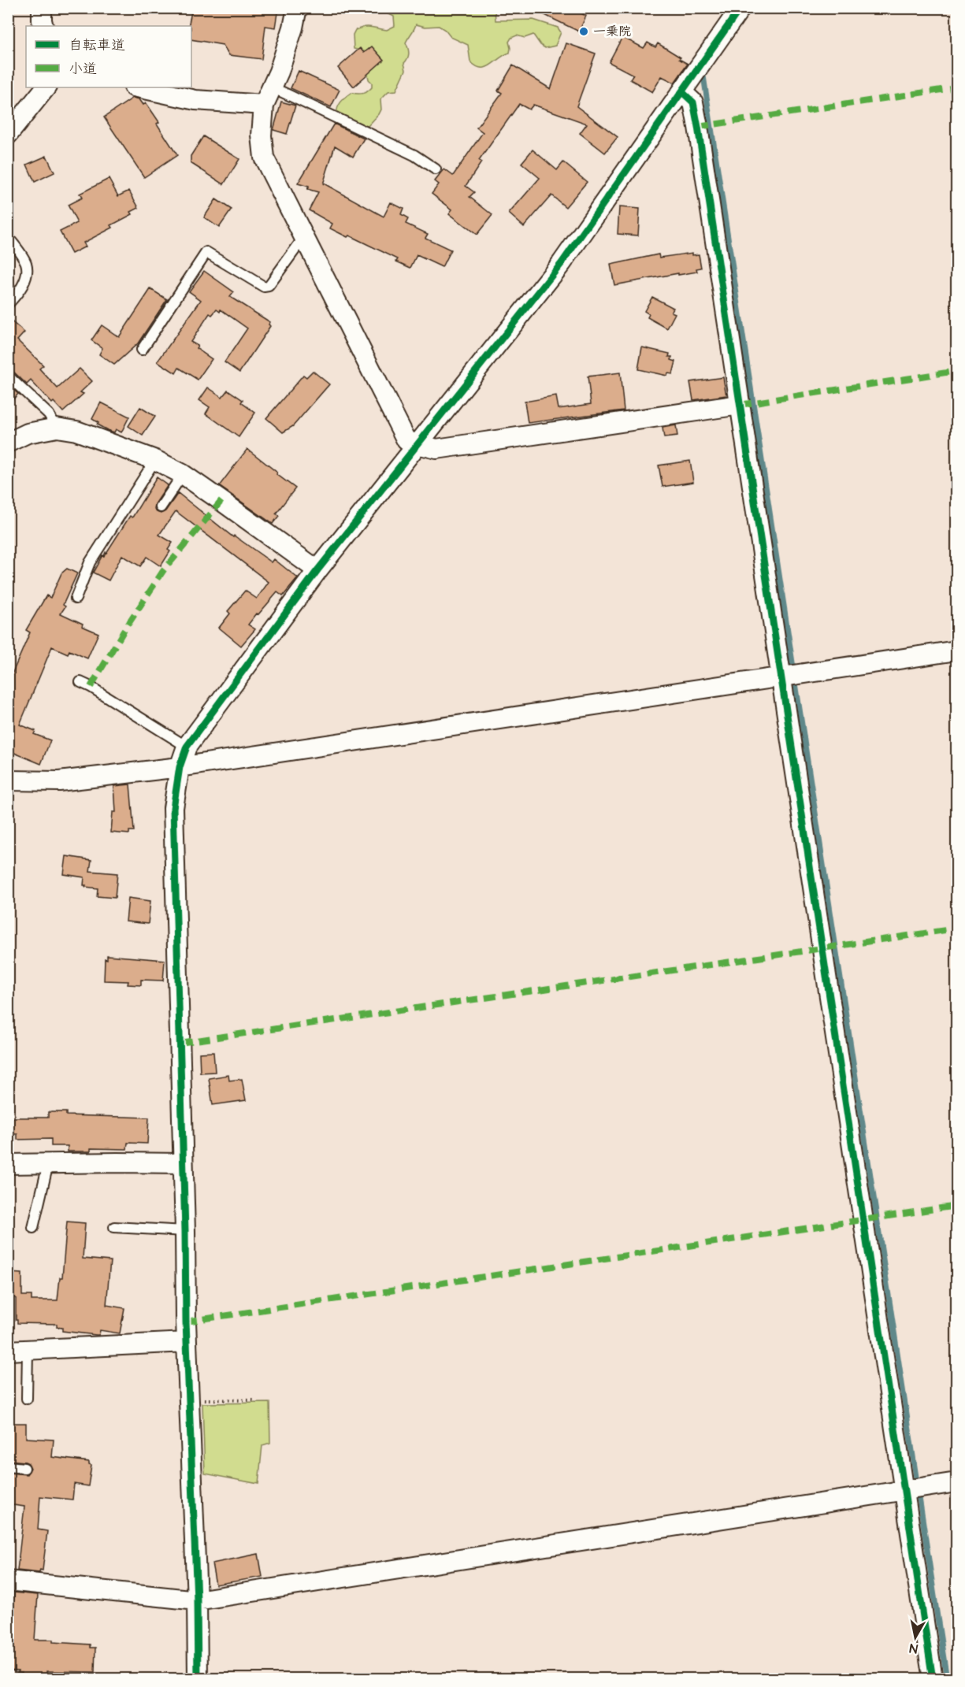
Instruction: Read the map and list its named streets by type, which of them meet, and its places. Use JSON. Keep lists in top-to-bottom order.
{
  "places": ["一乗院"],
  "legend": ["自転車道", "小道"],
  "north": "bottom"
}
